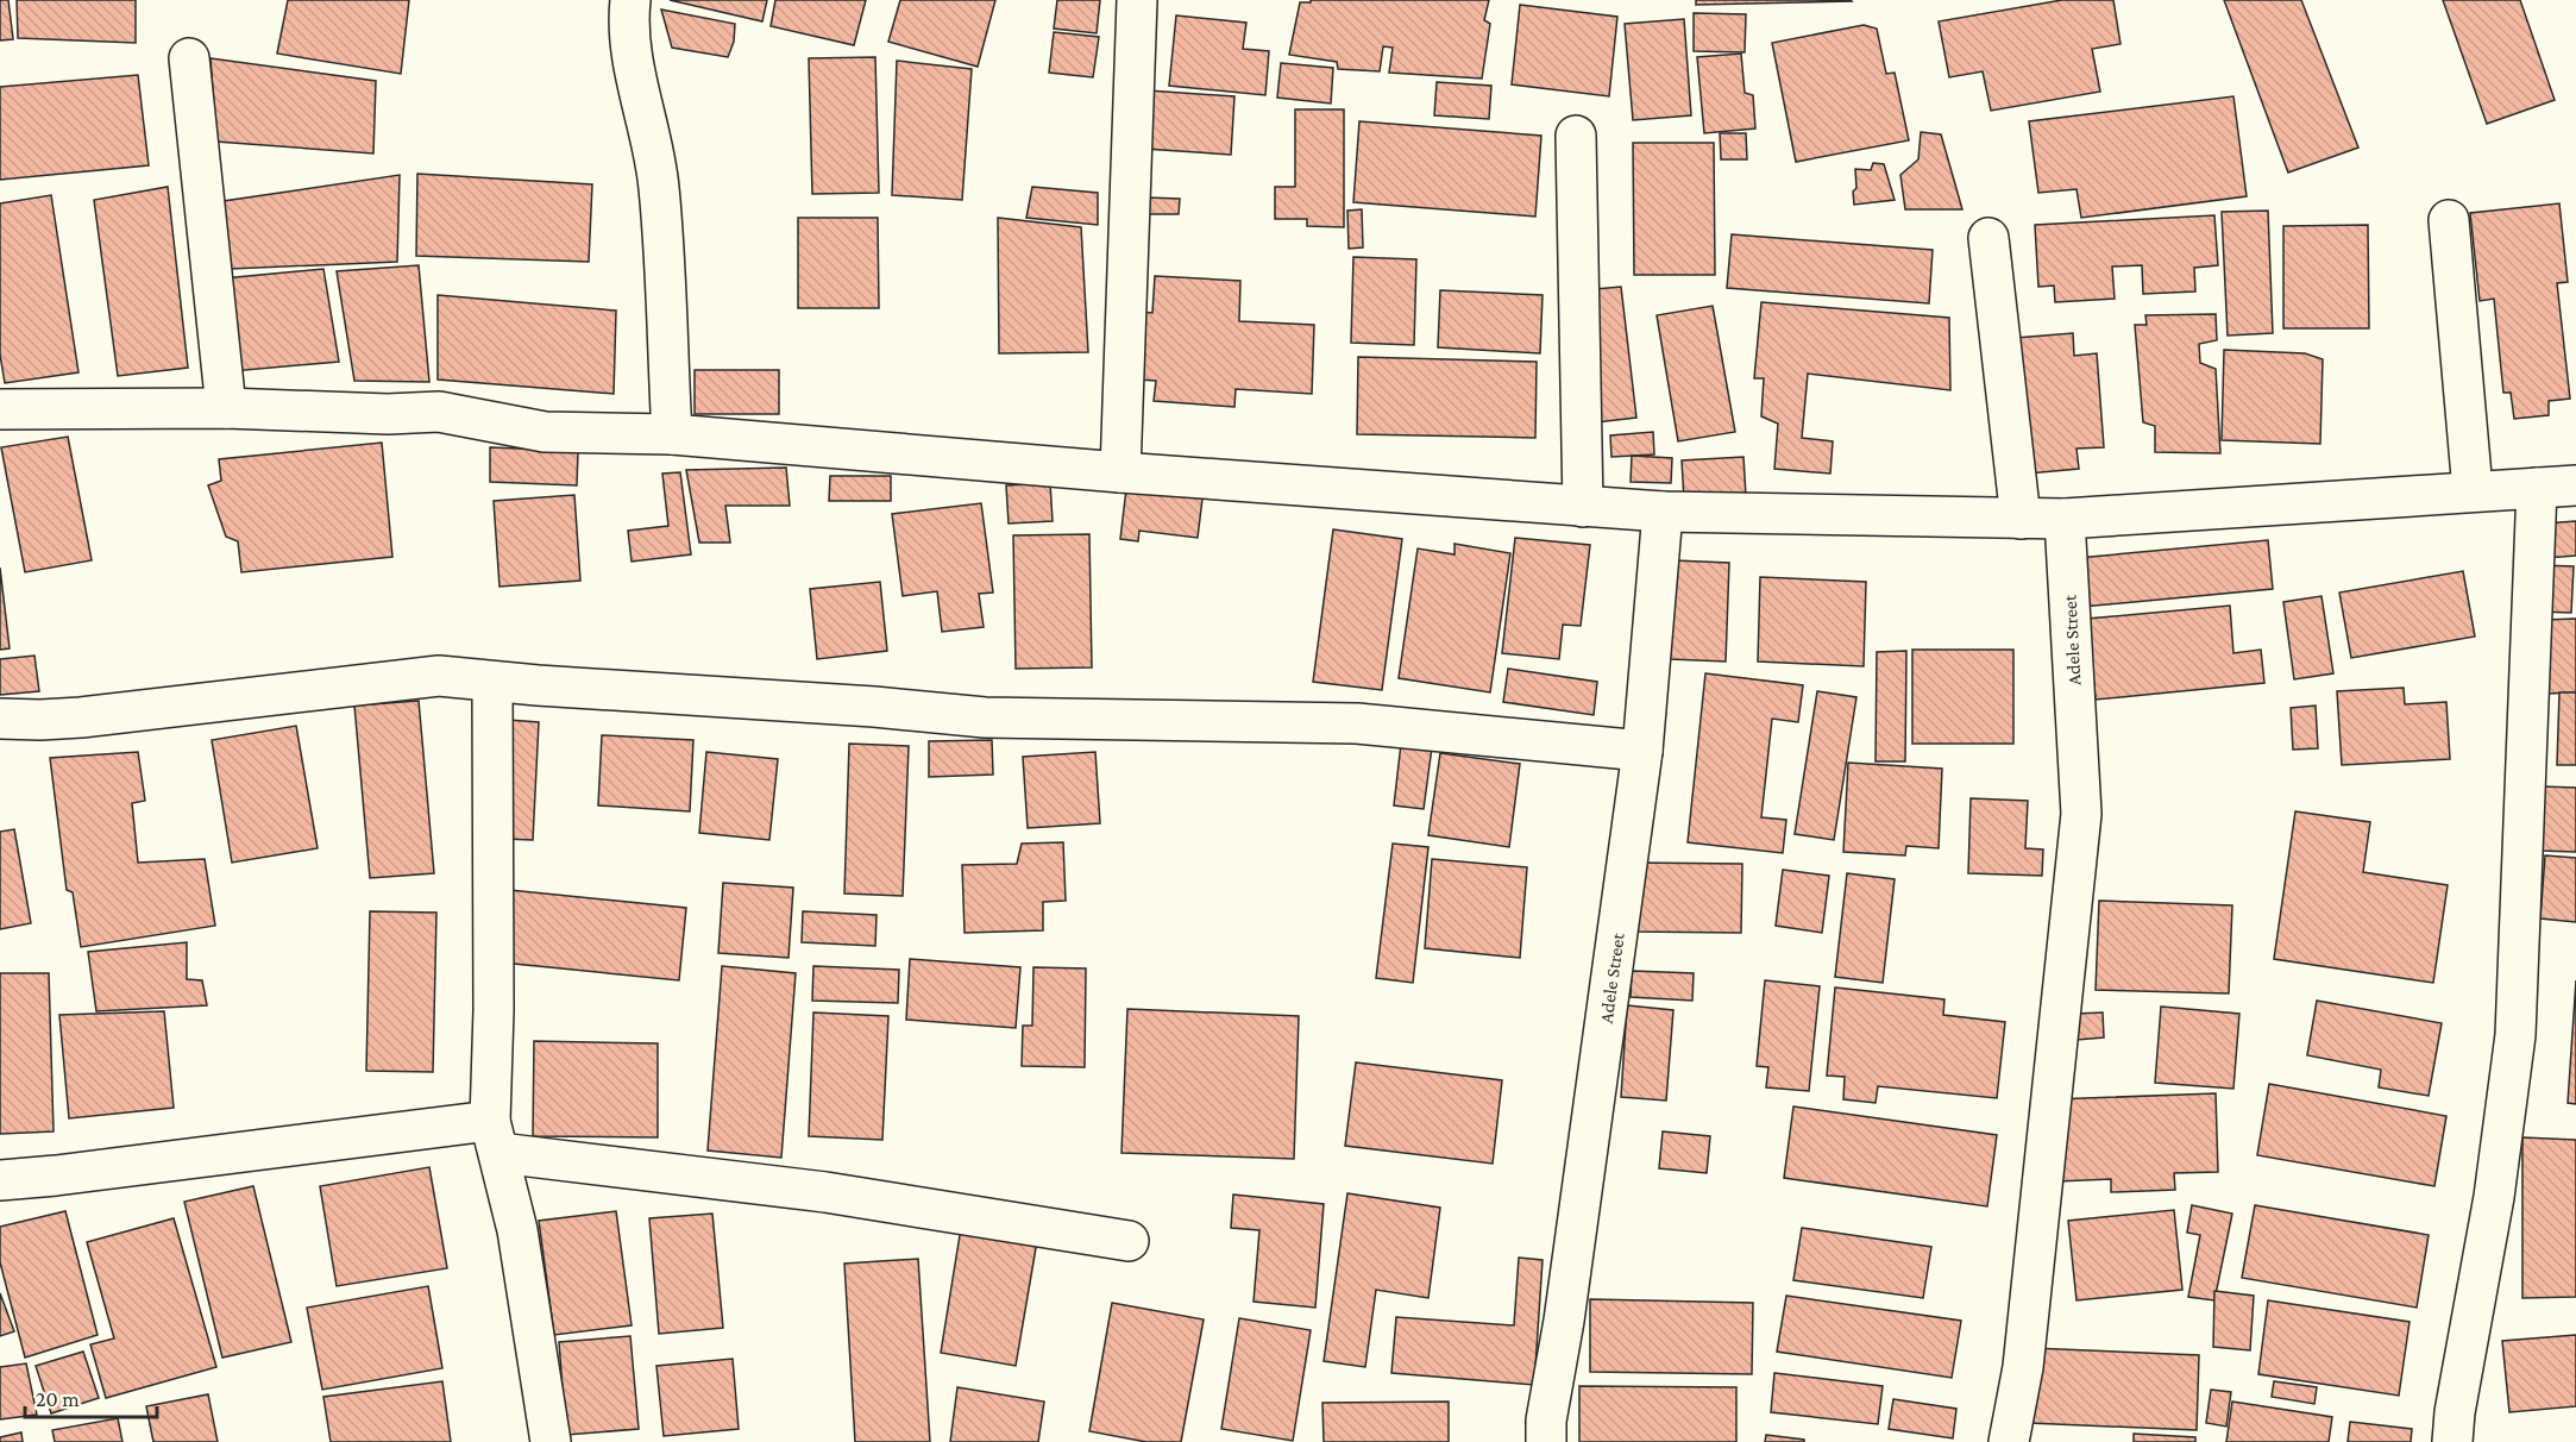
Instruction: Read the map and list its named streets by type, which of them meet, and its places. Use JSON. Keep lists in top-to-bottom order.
{
  "streets": {
    "street": ["Adele Street"]
  },
  "scale_bar": "20 m"
}
